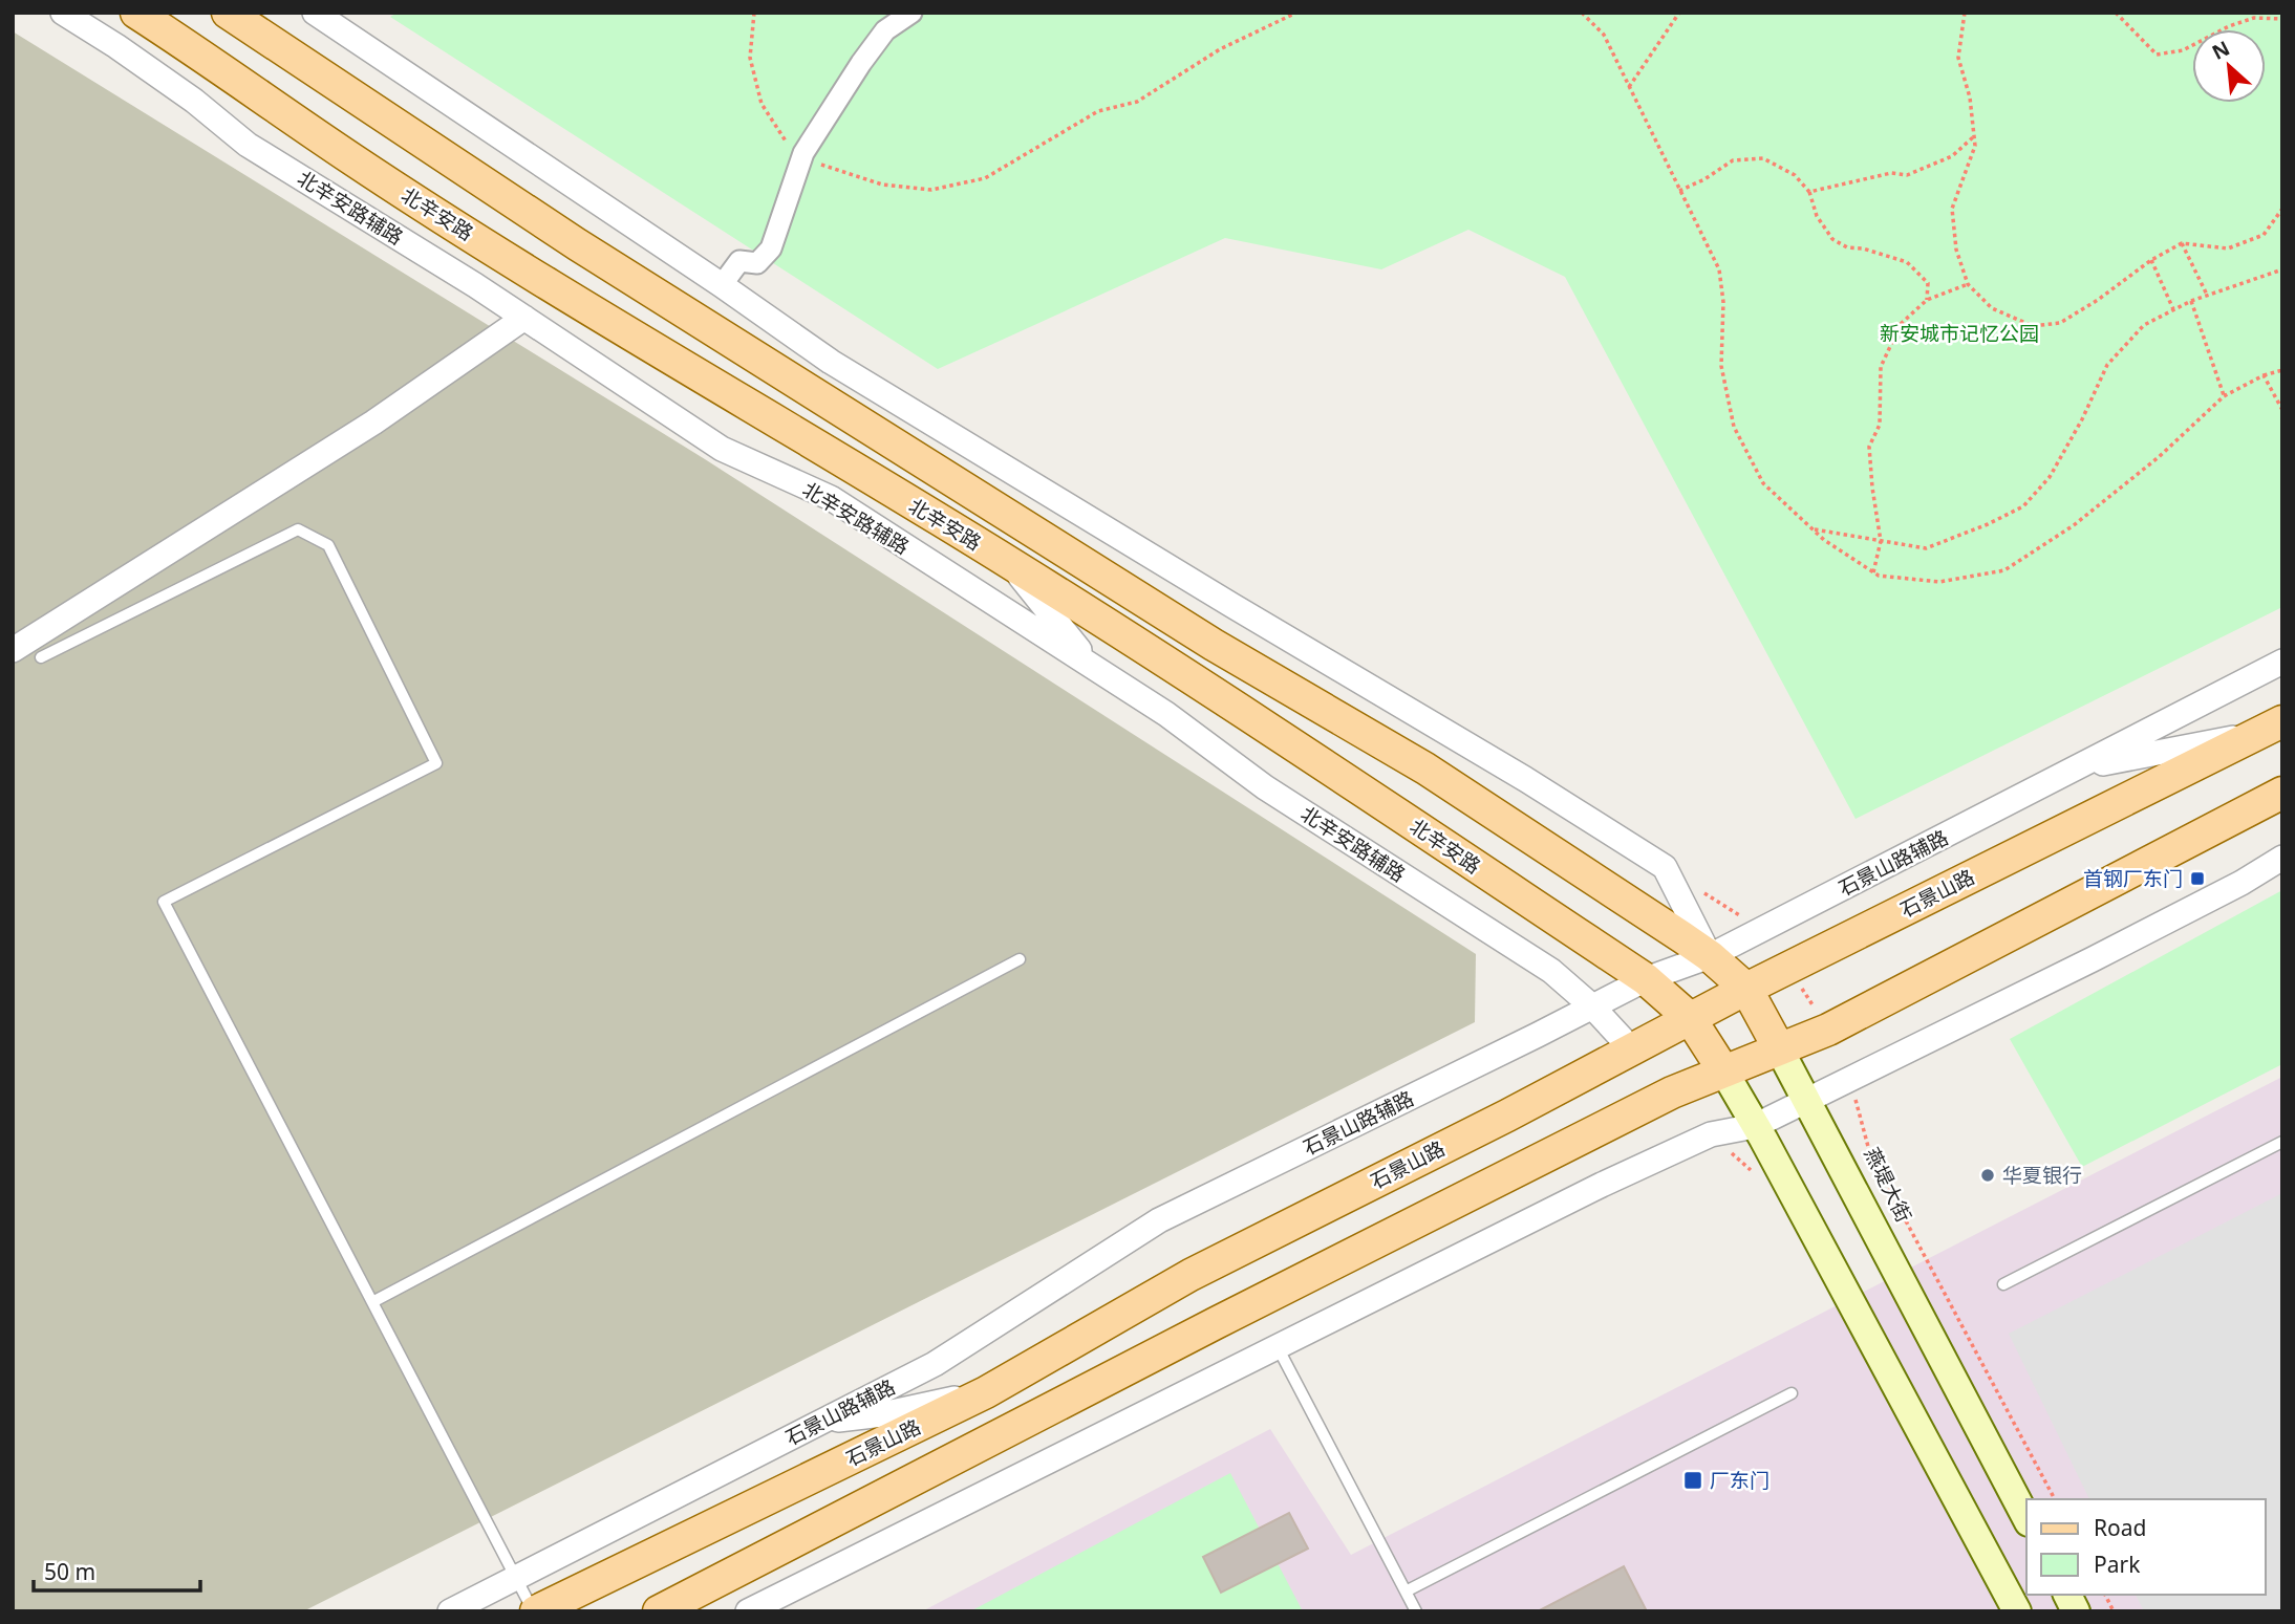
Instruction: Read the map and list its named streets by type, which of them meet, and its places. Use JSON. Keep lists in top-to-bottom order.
{
  "streets": {
    "main road": ["北辛安路", "石景山路", "燕堤大街"],
    "street": ["北辛安路辅路", "石景山路辅路"]
  },
  "crossings": [
    ["北辛安路辅路", "石景山路辅路"],
    ["北辛安路辅路", "石景山路"],
    ["北辛安路", "石景山路辅路"],
    ["北辛安路", "石景山路"],
    ["北辛安路", "燕堤大街"]
  ],
  "parks": ["新安城市记忆公园"],
  "places": {
    "transit": ["首钢厂东门", "厂东门"],
    "other": ["华夏银行"]
  },
  "legend": ["Road", "Park"],
  "scale_bar": "50 m",
  "north": "top left"
}
